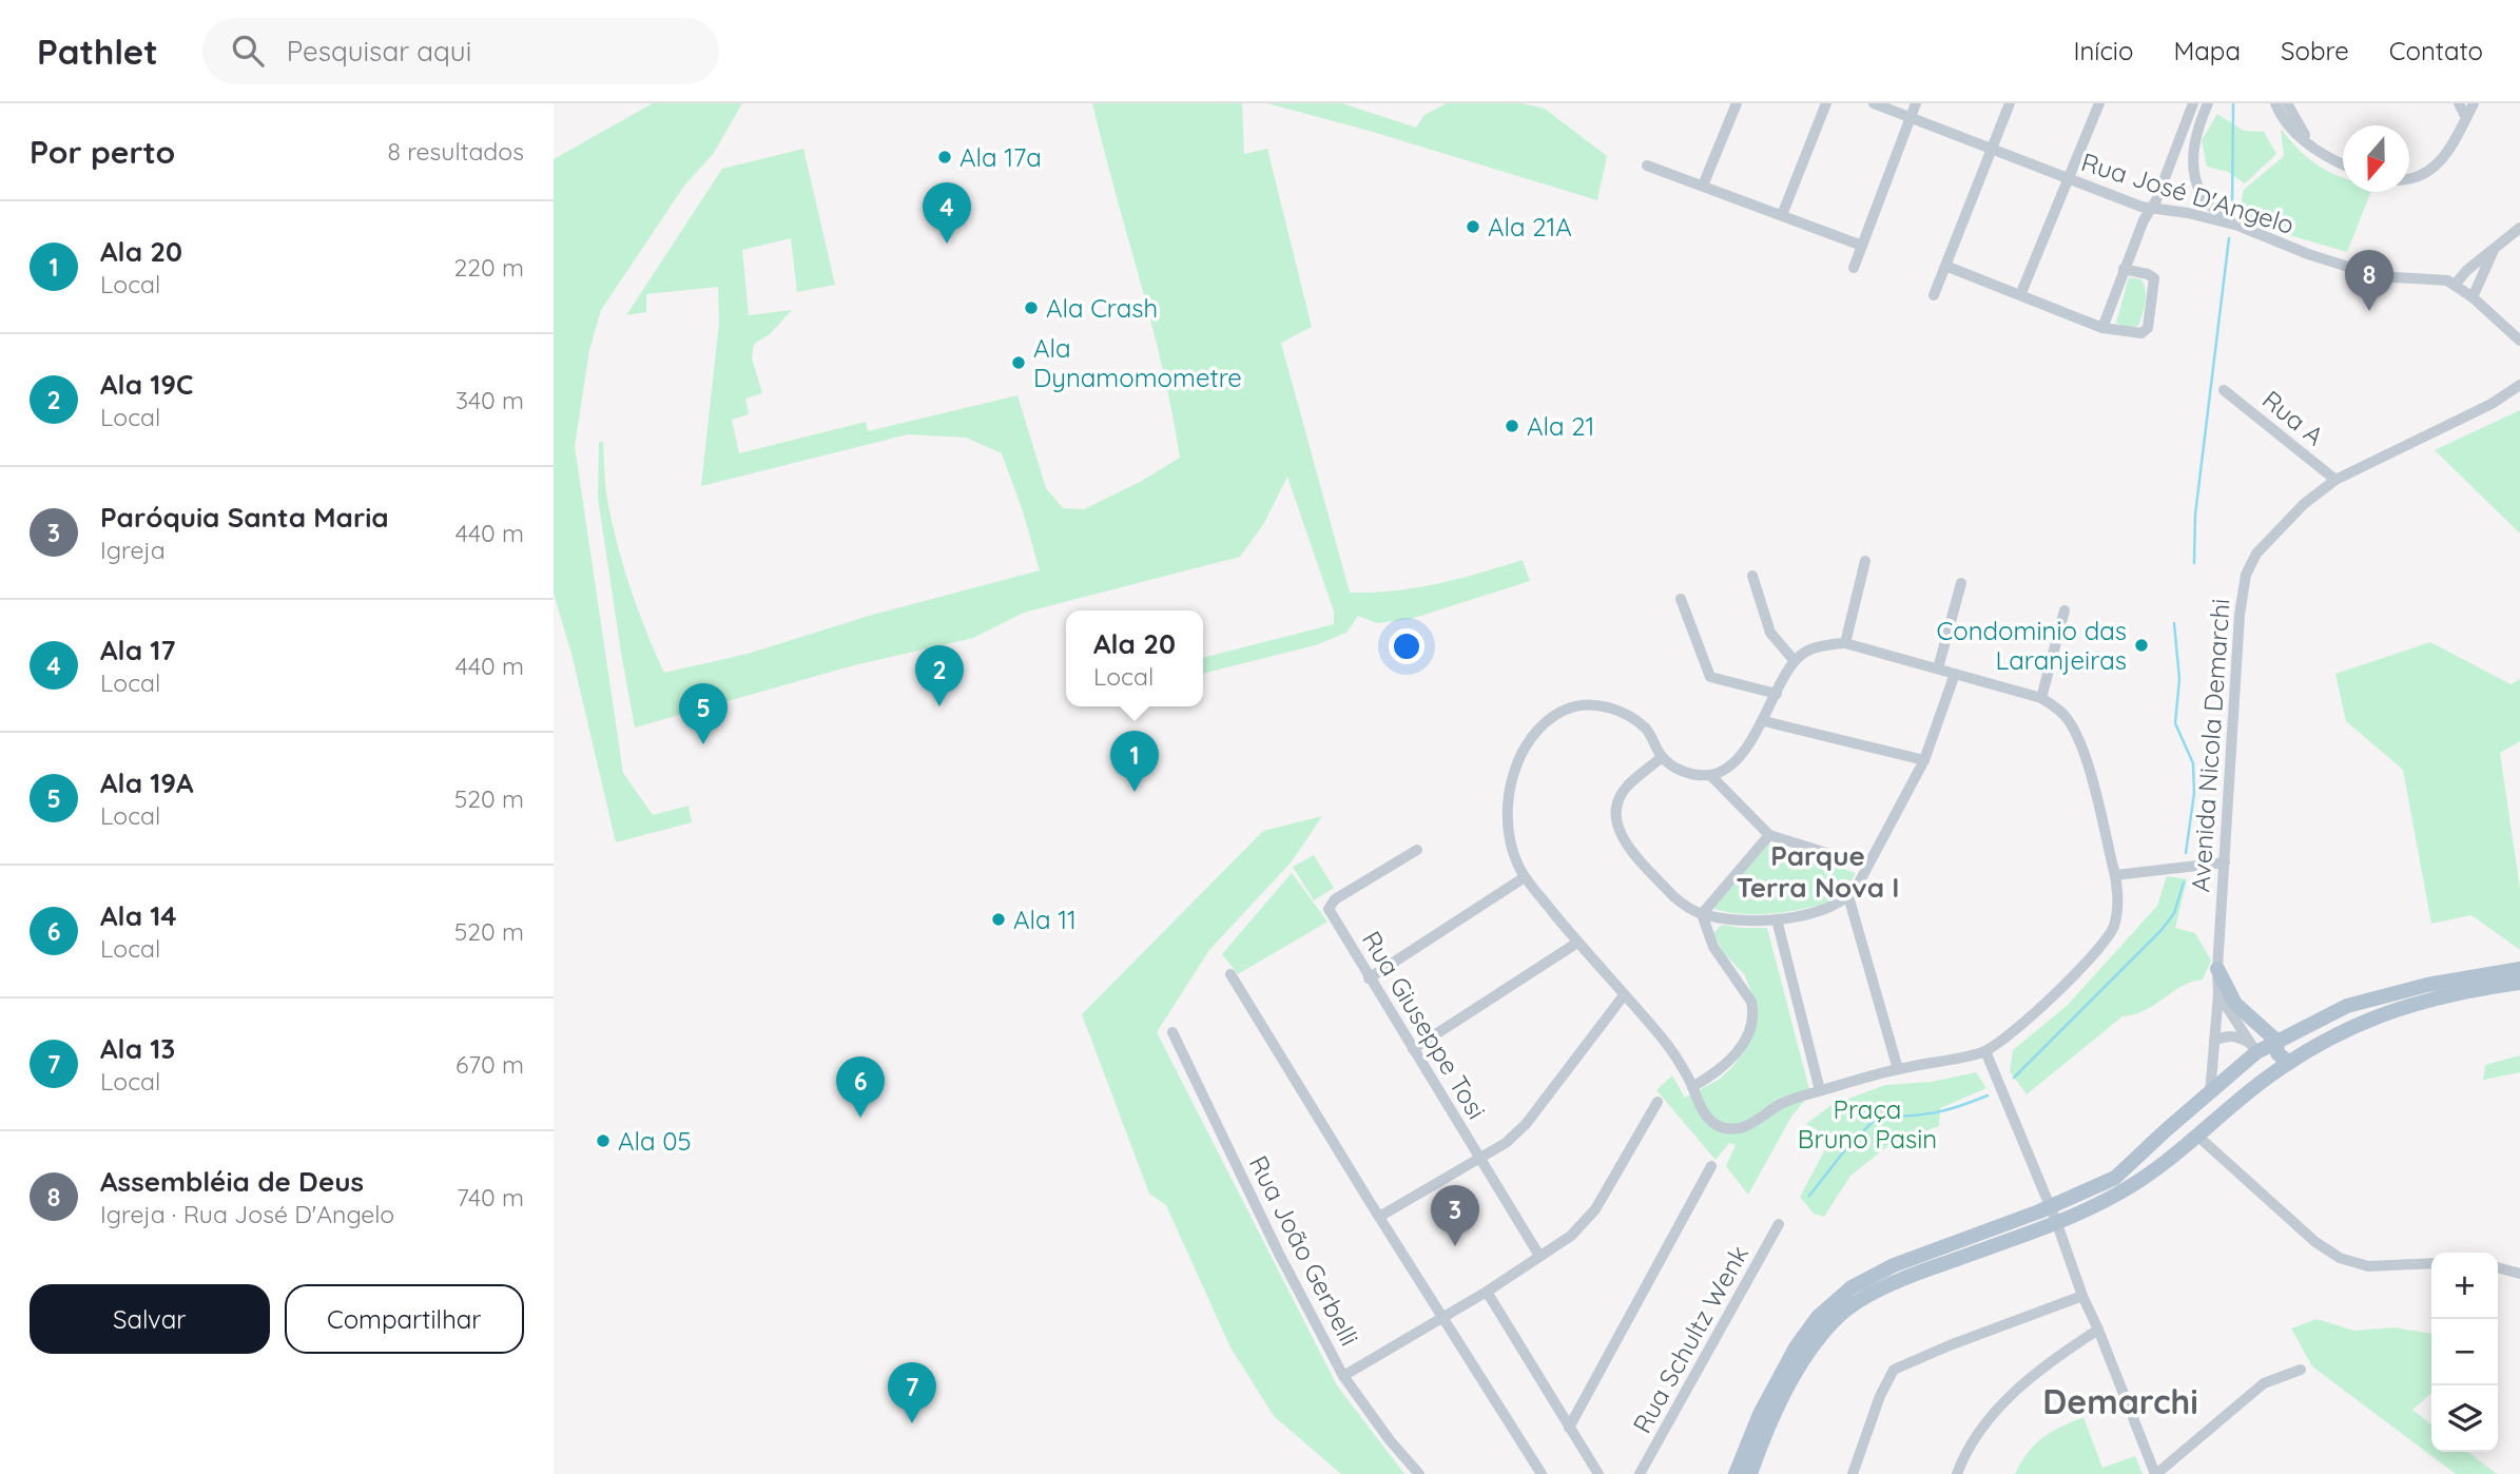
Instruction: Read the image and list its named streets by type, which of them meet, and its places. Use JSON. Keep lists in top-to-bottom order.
{
  "streets": {
    "street": [
      "Rua José D'Angelo",
      "Rua A",
      "Avenida Nicola Demarchi",
      "Rua Giuseppe Tosi",
      "Rua João Gerbelli",
      "Rua Schultz Wenk"
    ]
  },
  "crossings": [
    ["Rua A", "Avenida Nicola Demarchi"]
  ],
  "districts": ["Parque Terra Nova I", "Demarchi"],
  "parks": ["Praça Bruno Pasin"],
  "places": [
    "Ala 17a",
    "Ala 21A",
    "Ala Crash",
    "Ala Dynamomometre",
    "Ala 21",
    "Condominio das Laranjeiras",
    "Ala 11",
    "Ala 05"
  ],
  "north": "bottom",
  "page": {
    "header": "Pathlet",
    "search": "Pesquisar aqui",
    "nav": [
      "Início",
      "Mapa",
      "Sobre",
      "Contato"
    ],
    "heading": ["Por perto", "8 resultados"],
    "pins": [
      "4",
      "8",
      "2",
      "5",
      "1",
      "6",
      "3",
      "7"
    ],
    "list": [
      {
        "mark": "1",
        "name": "Ala 20",
        "note": "Local",
        "value": "220 m"
      },
      {
        "mark": "2",
        "name": "Ala 19C",
        "note": "Local",
        "value": "340 m"
      },
      {
        "mark": "3",
        "name": "Paróquia Santa Maria",
        "note": "Igreja",
        "value": "440 m"
      },
      {
        "mark": "4",
        "name": "Ala 17",
        "note": "Local",
        "value": "440 m"
      },
      {
        "mark": "5",
        "name": "Ala 19A",
        "note": "Local",
        "value": "520 m"
      },
      {
        "mark": "6",
        "name": "Ala 14",
        "note": "Local",
        "value": "520 m"
      },
      {
        "mark": "7",
        "name": "Ala 13",
        "note": "Local",
        "value": "670 m"
      },
      {
        "mark": "8",
        "name": "Assembléia de Deus",
        "note": "Igreja · Rua José D'Angelo",
        "value": "740 m"
      }
    ],
    "popup": ["Ala 20", "Local"],
    "map_buttons": ["+", "−"],
    "buttons": ["Salvar", "Compartilhar"]
  }
}
